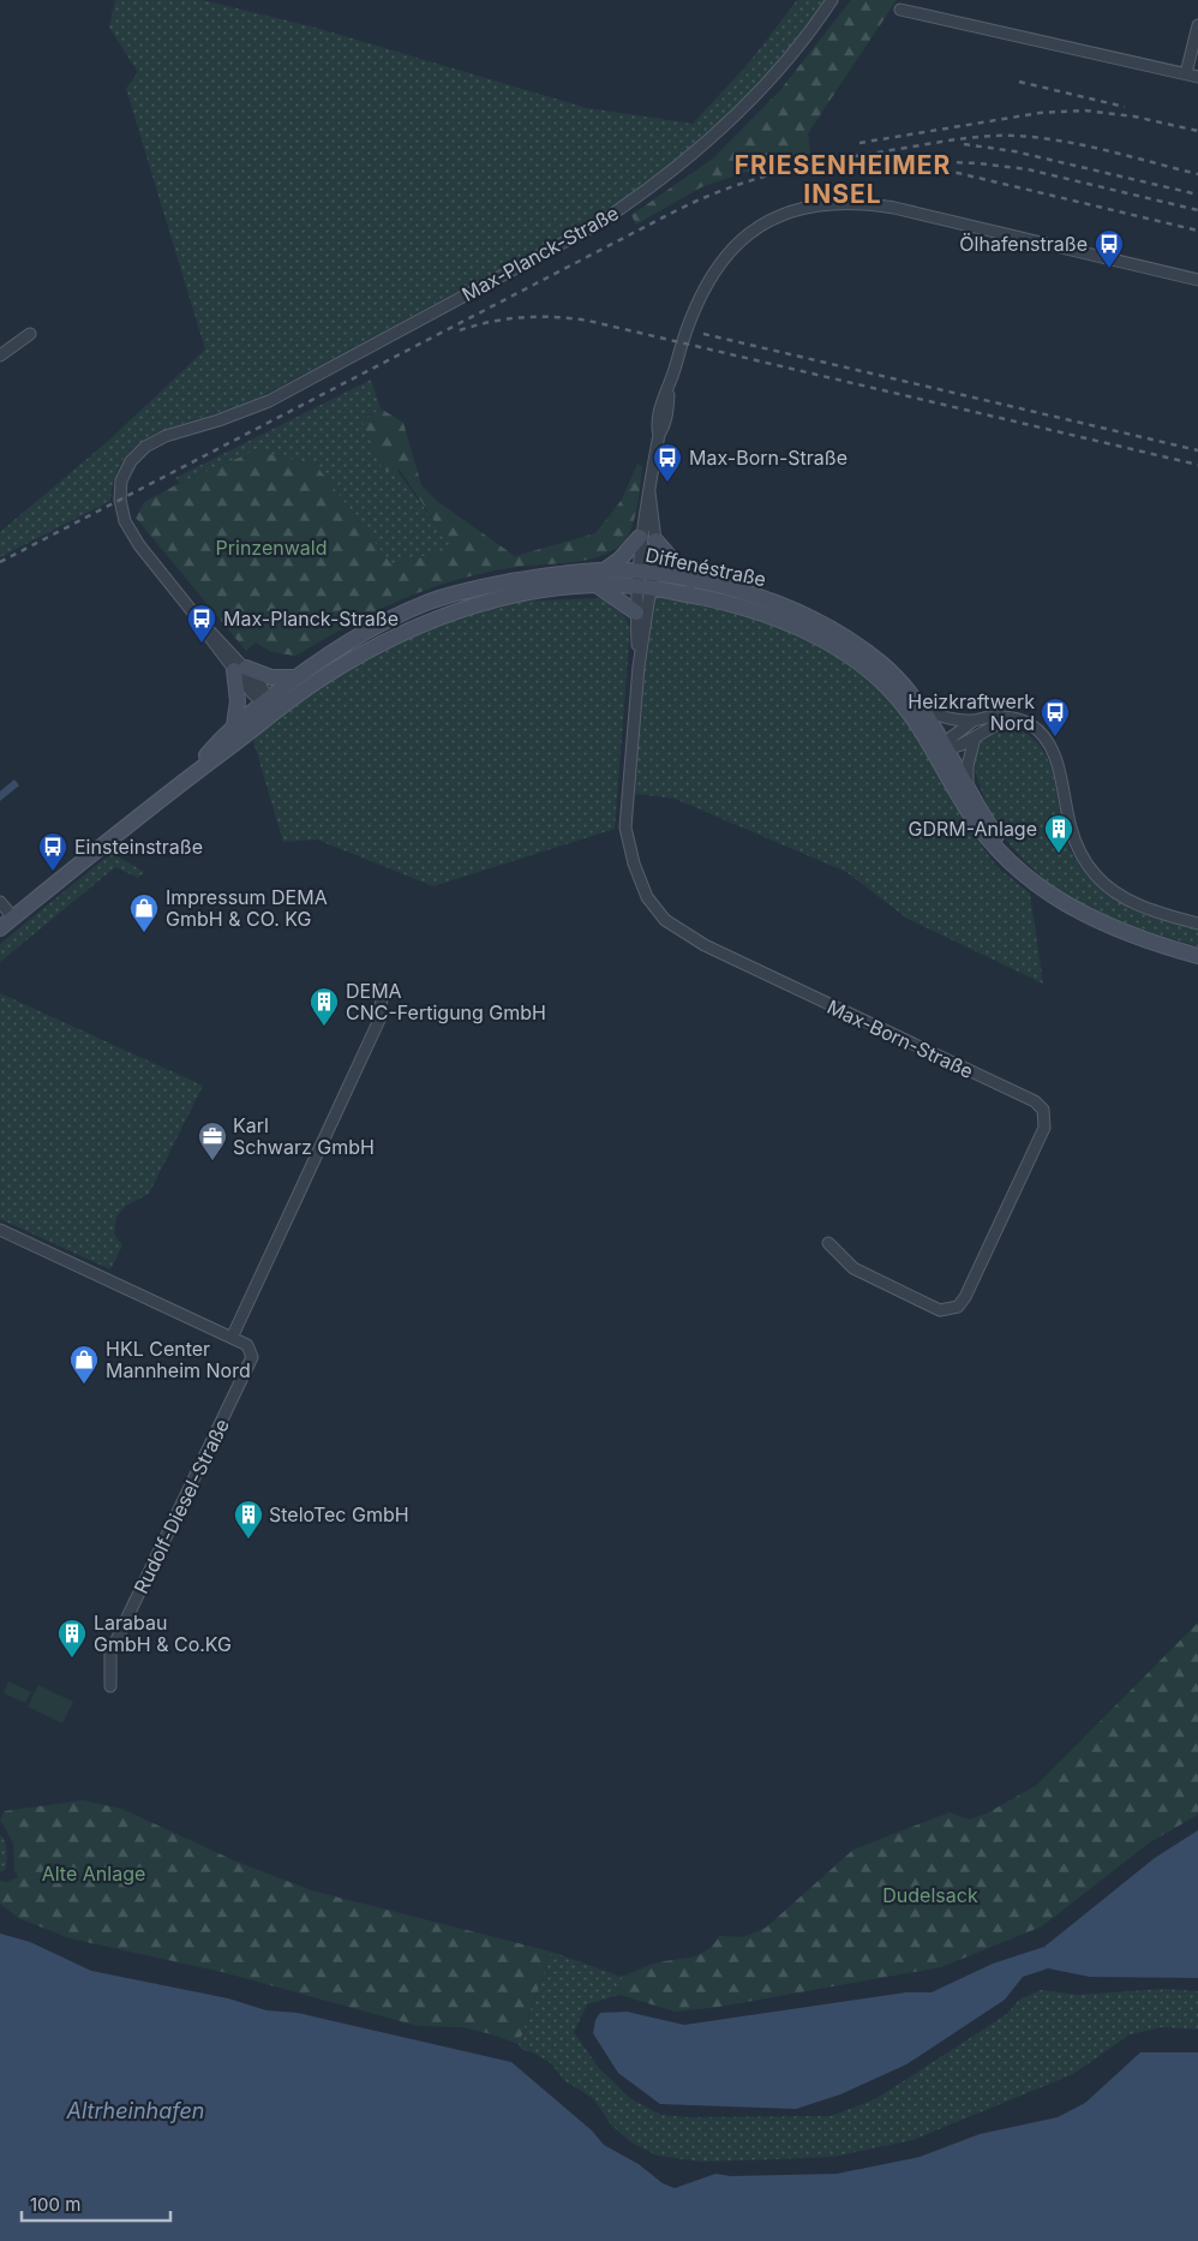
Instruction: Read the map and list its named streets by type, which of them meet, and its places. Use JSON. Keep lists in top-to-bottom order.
{
  "streets": {
    "main road": ["Diffenéstraße"],
    "street": ["Max-Planck-Straße", "Max-Born-Straße", "Rudolf-Diesel-Straße"]
  },
  "crossings": [
    ["Max-Planck-Straße", "Diffenéstraße"],
    ["Diffenéstraße", "Max-Born-Straße"]
  ],
  "districts": ["FRIESENHEIMER INSEL"],
  "water": ["Altrheinhafen"],
  "parks": ["Prinzenwald", "Alte Anlage", "Dudelsack"],
  "places": {
    "bus stop": [
      "Ölhafenstraße",
      "Max-Born-Straße",
      "Max-Planck-Straße",
      "Heizkraftwerk Nord",
      "Einsteinstraße"
    ],
    "building": [
      "GDRM-Anlage",
      "DEMA CNC-Fertigung GmbH",
      "SteloTec GmbH",
      "Larabau GmbH & Co.KG"
    ],
    "shop": ["Impressum DEMA GmbH & CO. KG", "HKL Center Mannheim Nord"],
    "office": ["Karl Schwarz GmbH"]
  },
  "scale_bar": "100 m"
}
